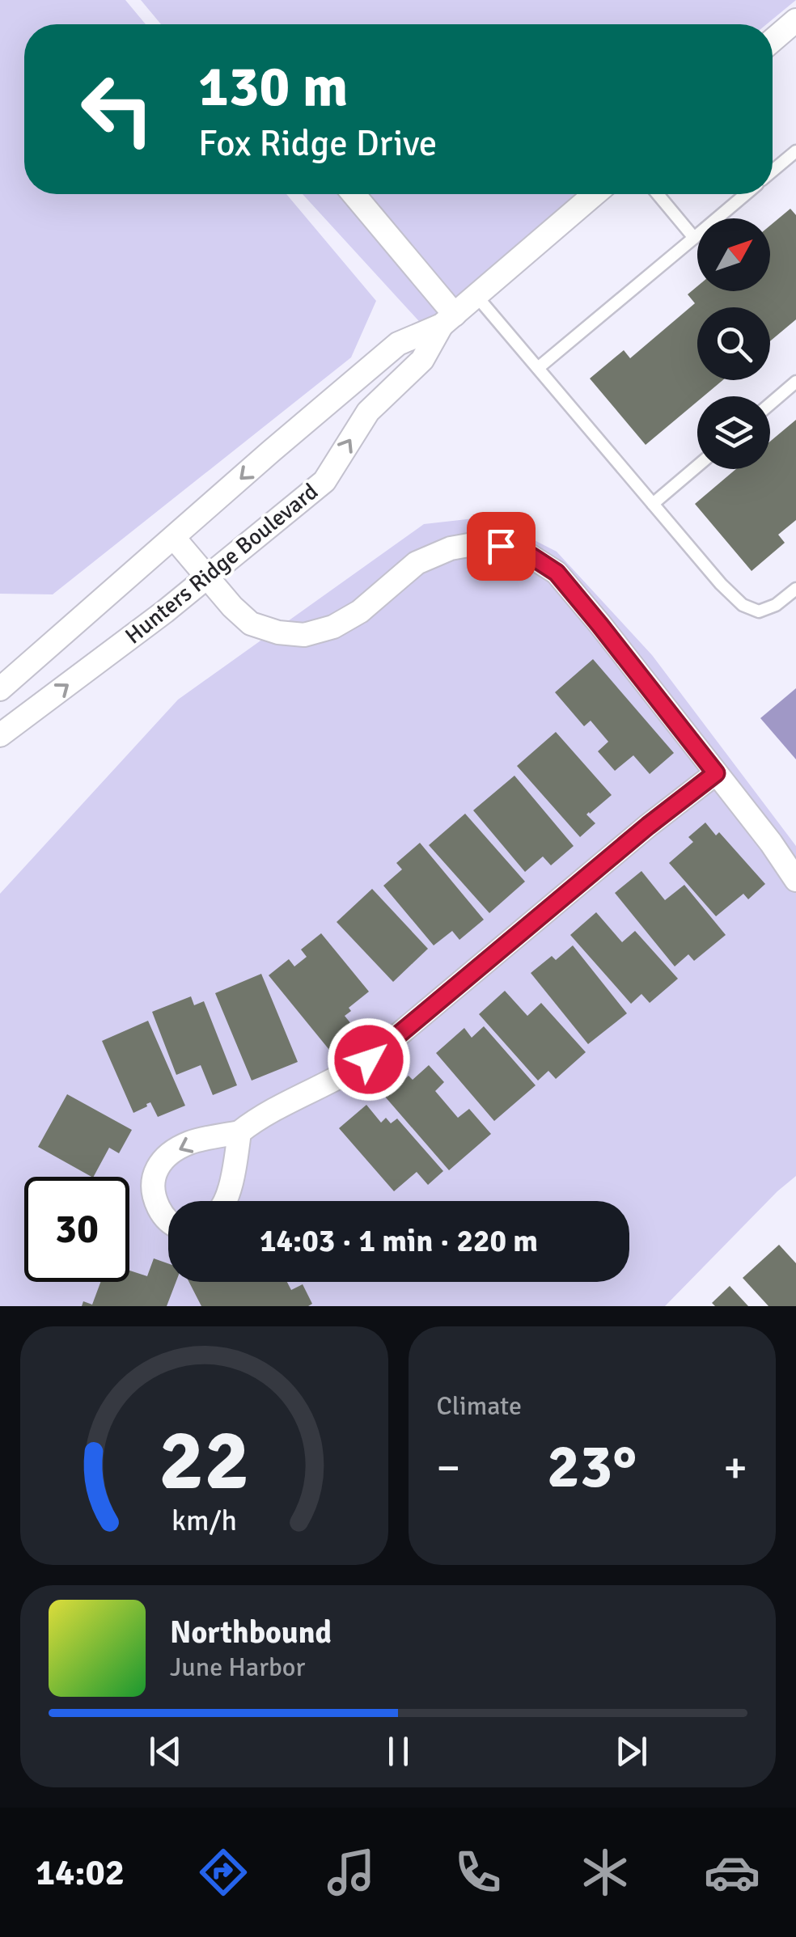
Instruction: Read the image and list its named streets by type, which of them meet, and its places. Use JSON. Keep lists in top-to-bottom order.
{
  "streets": {
    "street": ["Hunters Ridge Boulevard"]
  },
  "north": "top right",
  "page": {
    "turn": ["130 m", "Fox Ridge Drive"],
    "limit": "30",
    "trip": "14:03 · 1 min · 220 m",
    "tile": "Climate",
    "heat": ["−", "23°", "+"],
    "song": ["Northbound", "June Harbor"],
    "tabs": "14:02",
    "gauge": ["22", "km/h"]
  }
}
